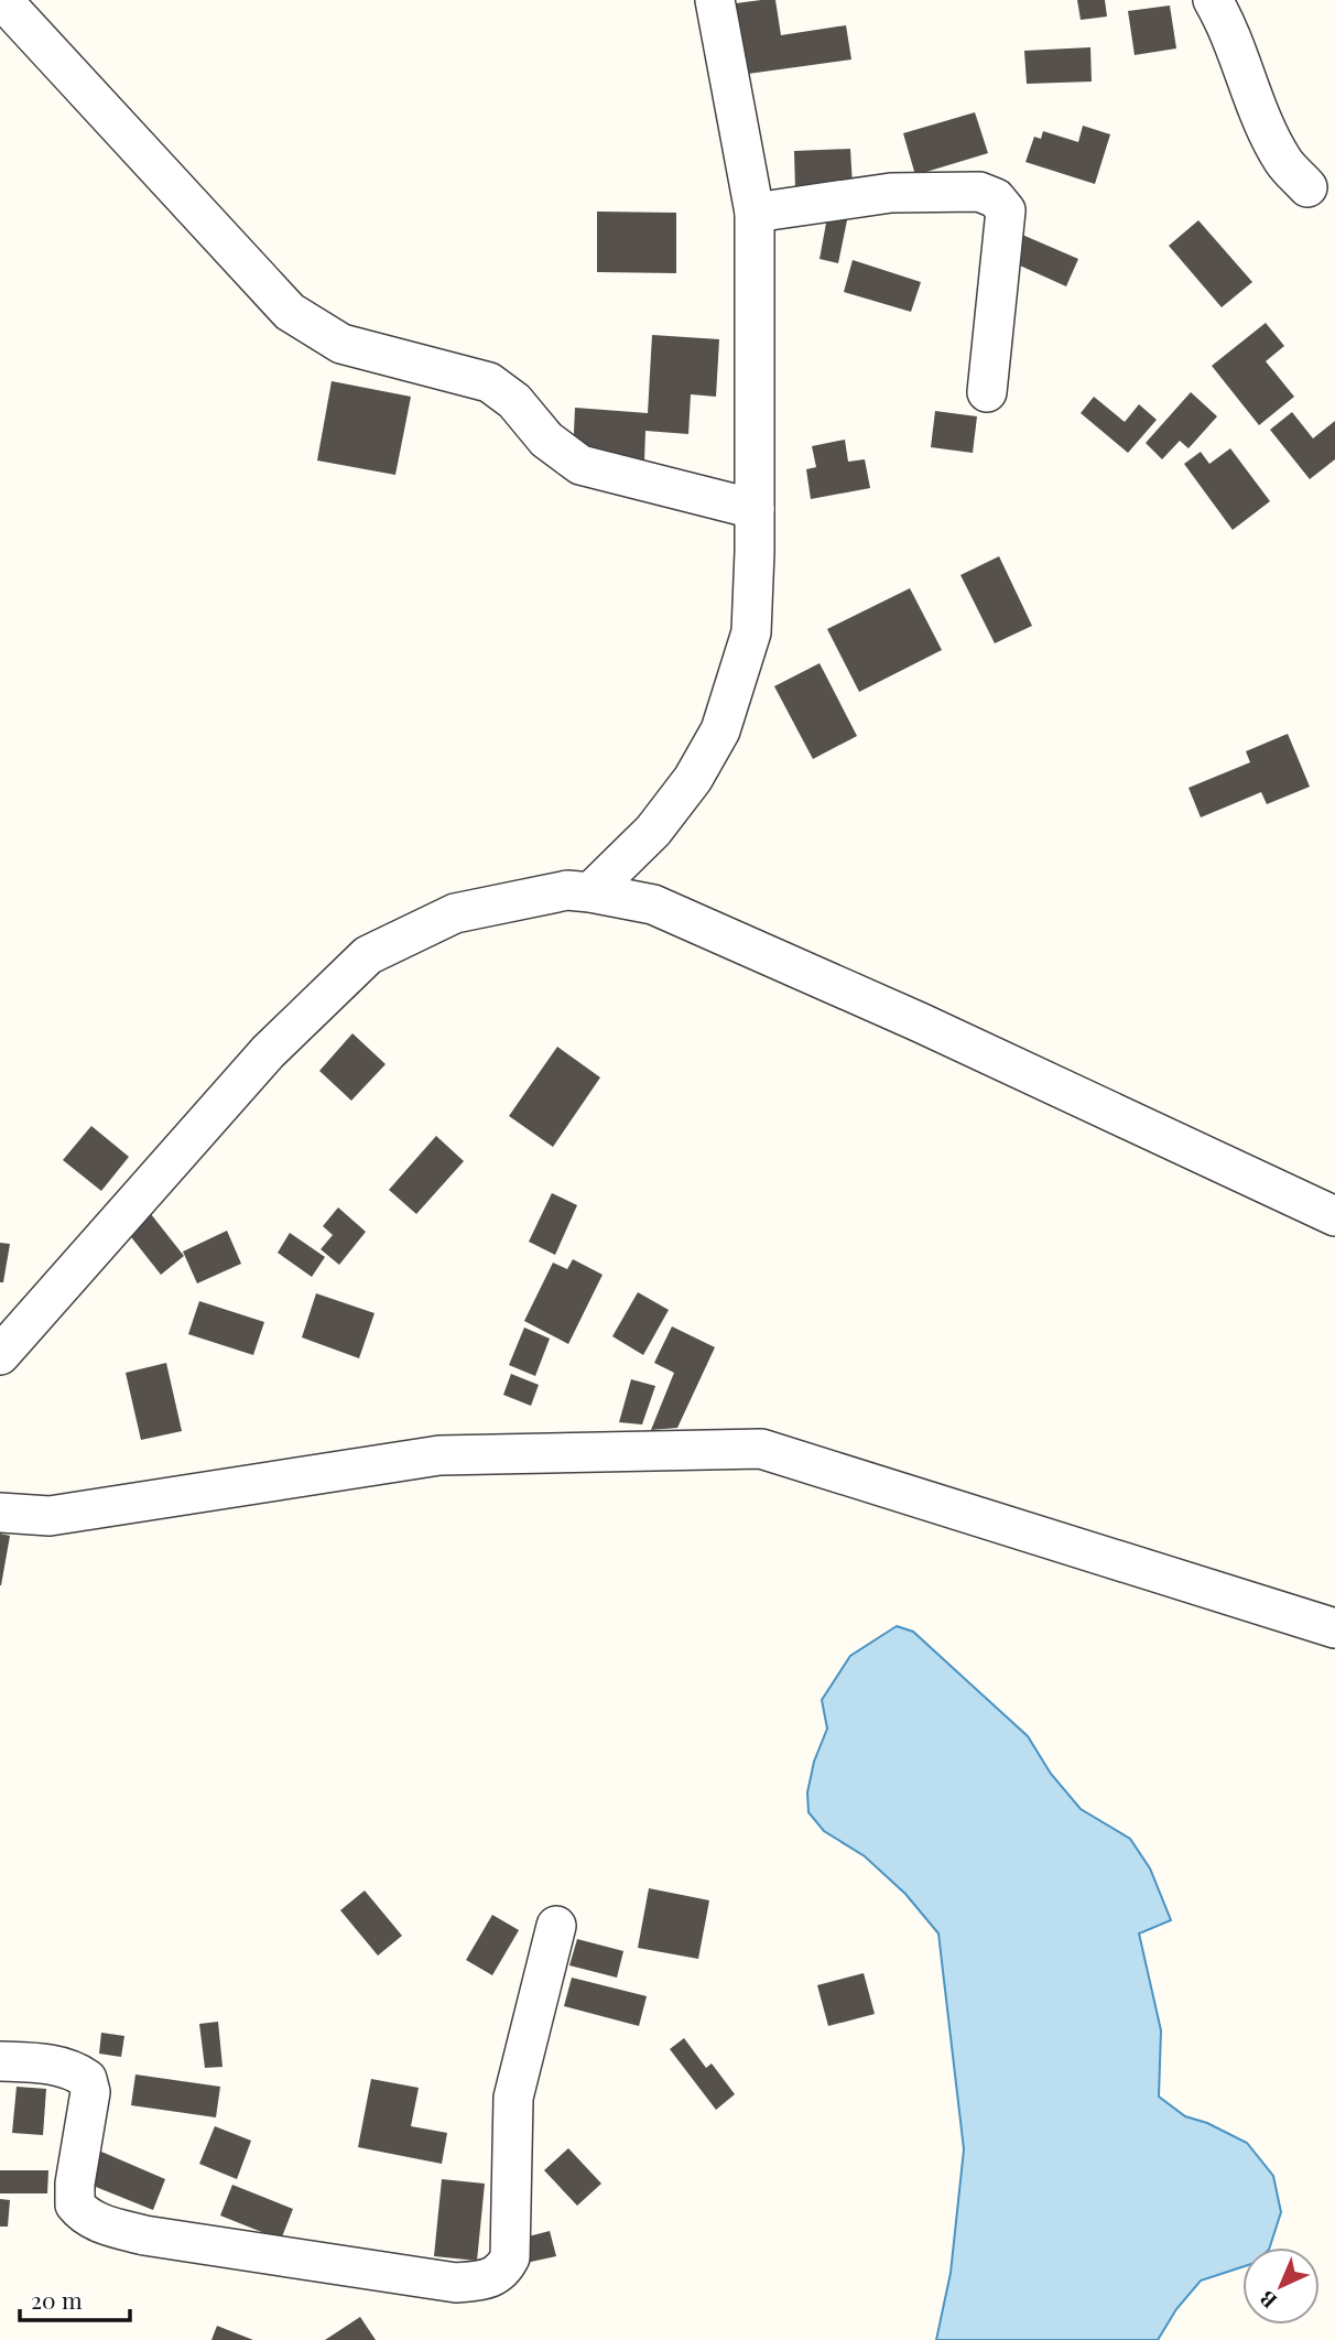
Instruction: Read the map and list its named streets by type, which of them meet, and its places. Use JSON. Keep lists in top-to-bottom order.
{
  "scale_bar": "20 m",
  "north": "bottom left"
}
